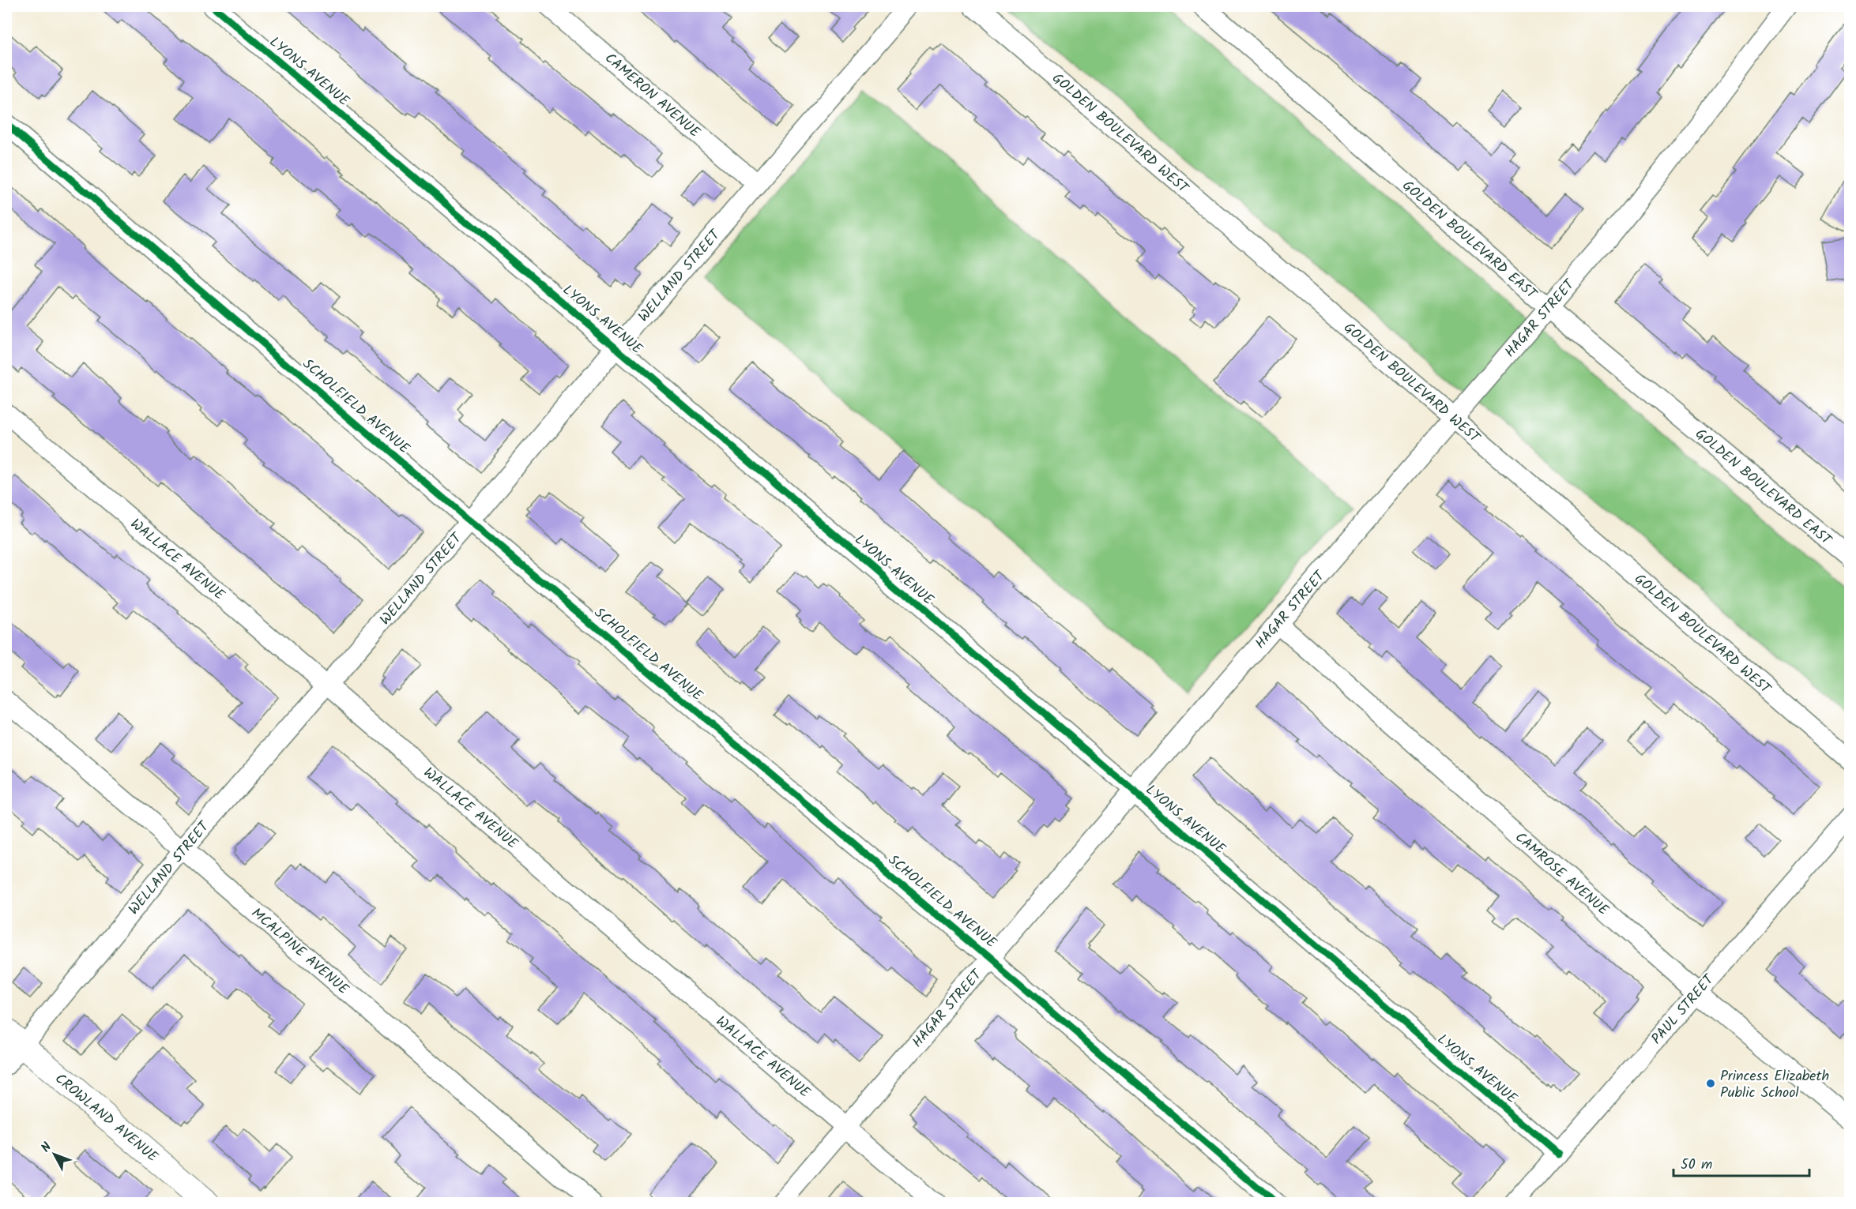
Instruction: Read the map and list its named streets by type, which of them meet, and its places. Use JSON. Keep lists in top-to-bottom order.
{
  "streets": {
    "main road": ["CROWLAND AVENUE"],
    "street": [
      "LYONS AVENUE",
      "CAMERON AVENUE",
      "GOLDEN BOULEVARD WEST",
      "GOLDEN BOULEVARD EAST",
      "WELLAND STREET",
      "HAGAR STREET",
      "SCHOLFIELD AVENUE",
      "WALLACE AVENUE",
      "CAMROSE AVENUE",
      "MCALPINE AVENUE",
      "PAUL STREET"
    ]
  },
  "crossings": [
    ["LYONS AVENUE", "WELLAND STREET"],
    ["LYONS AVENUE", "HAGAR STREET"],
    ["LYONS AVENUE", "PAUL STREET"],
    ["CAMERON AVENUE", "WELLAND STREET"],
    ["GOLDEN BOULEVARD WEST", "HAGAR STREET"],
    ["GOLDEN BOULEVARD EAST", "HAGAR STREET"],
    ["WELLAND STREET", "SCHOLFIELD AVENUE"],
    ["WELLAND STREET", "WALLACE AVENUE"],
    ["WELLAND STREET", "MCALPINE AVENUE"],
    ["WELLAND STREET", "CROWLAND AVENUE"],
    ["HAGAR STREET", "SCHOLFIELD AVENUE"],
    ["HAGAR STREET", "WALLACE AVENUE"],
    ["HAGAR STREET", "CAMROSE AVENUE"],
    ["CAMROSE AVENUE", "PAUL STREET"]
  ],
  "places": ["Princess Elizabeth Public School"],
  "scale_bar": "50 m",
  "north": "top left"
}
